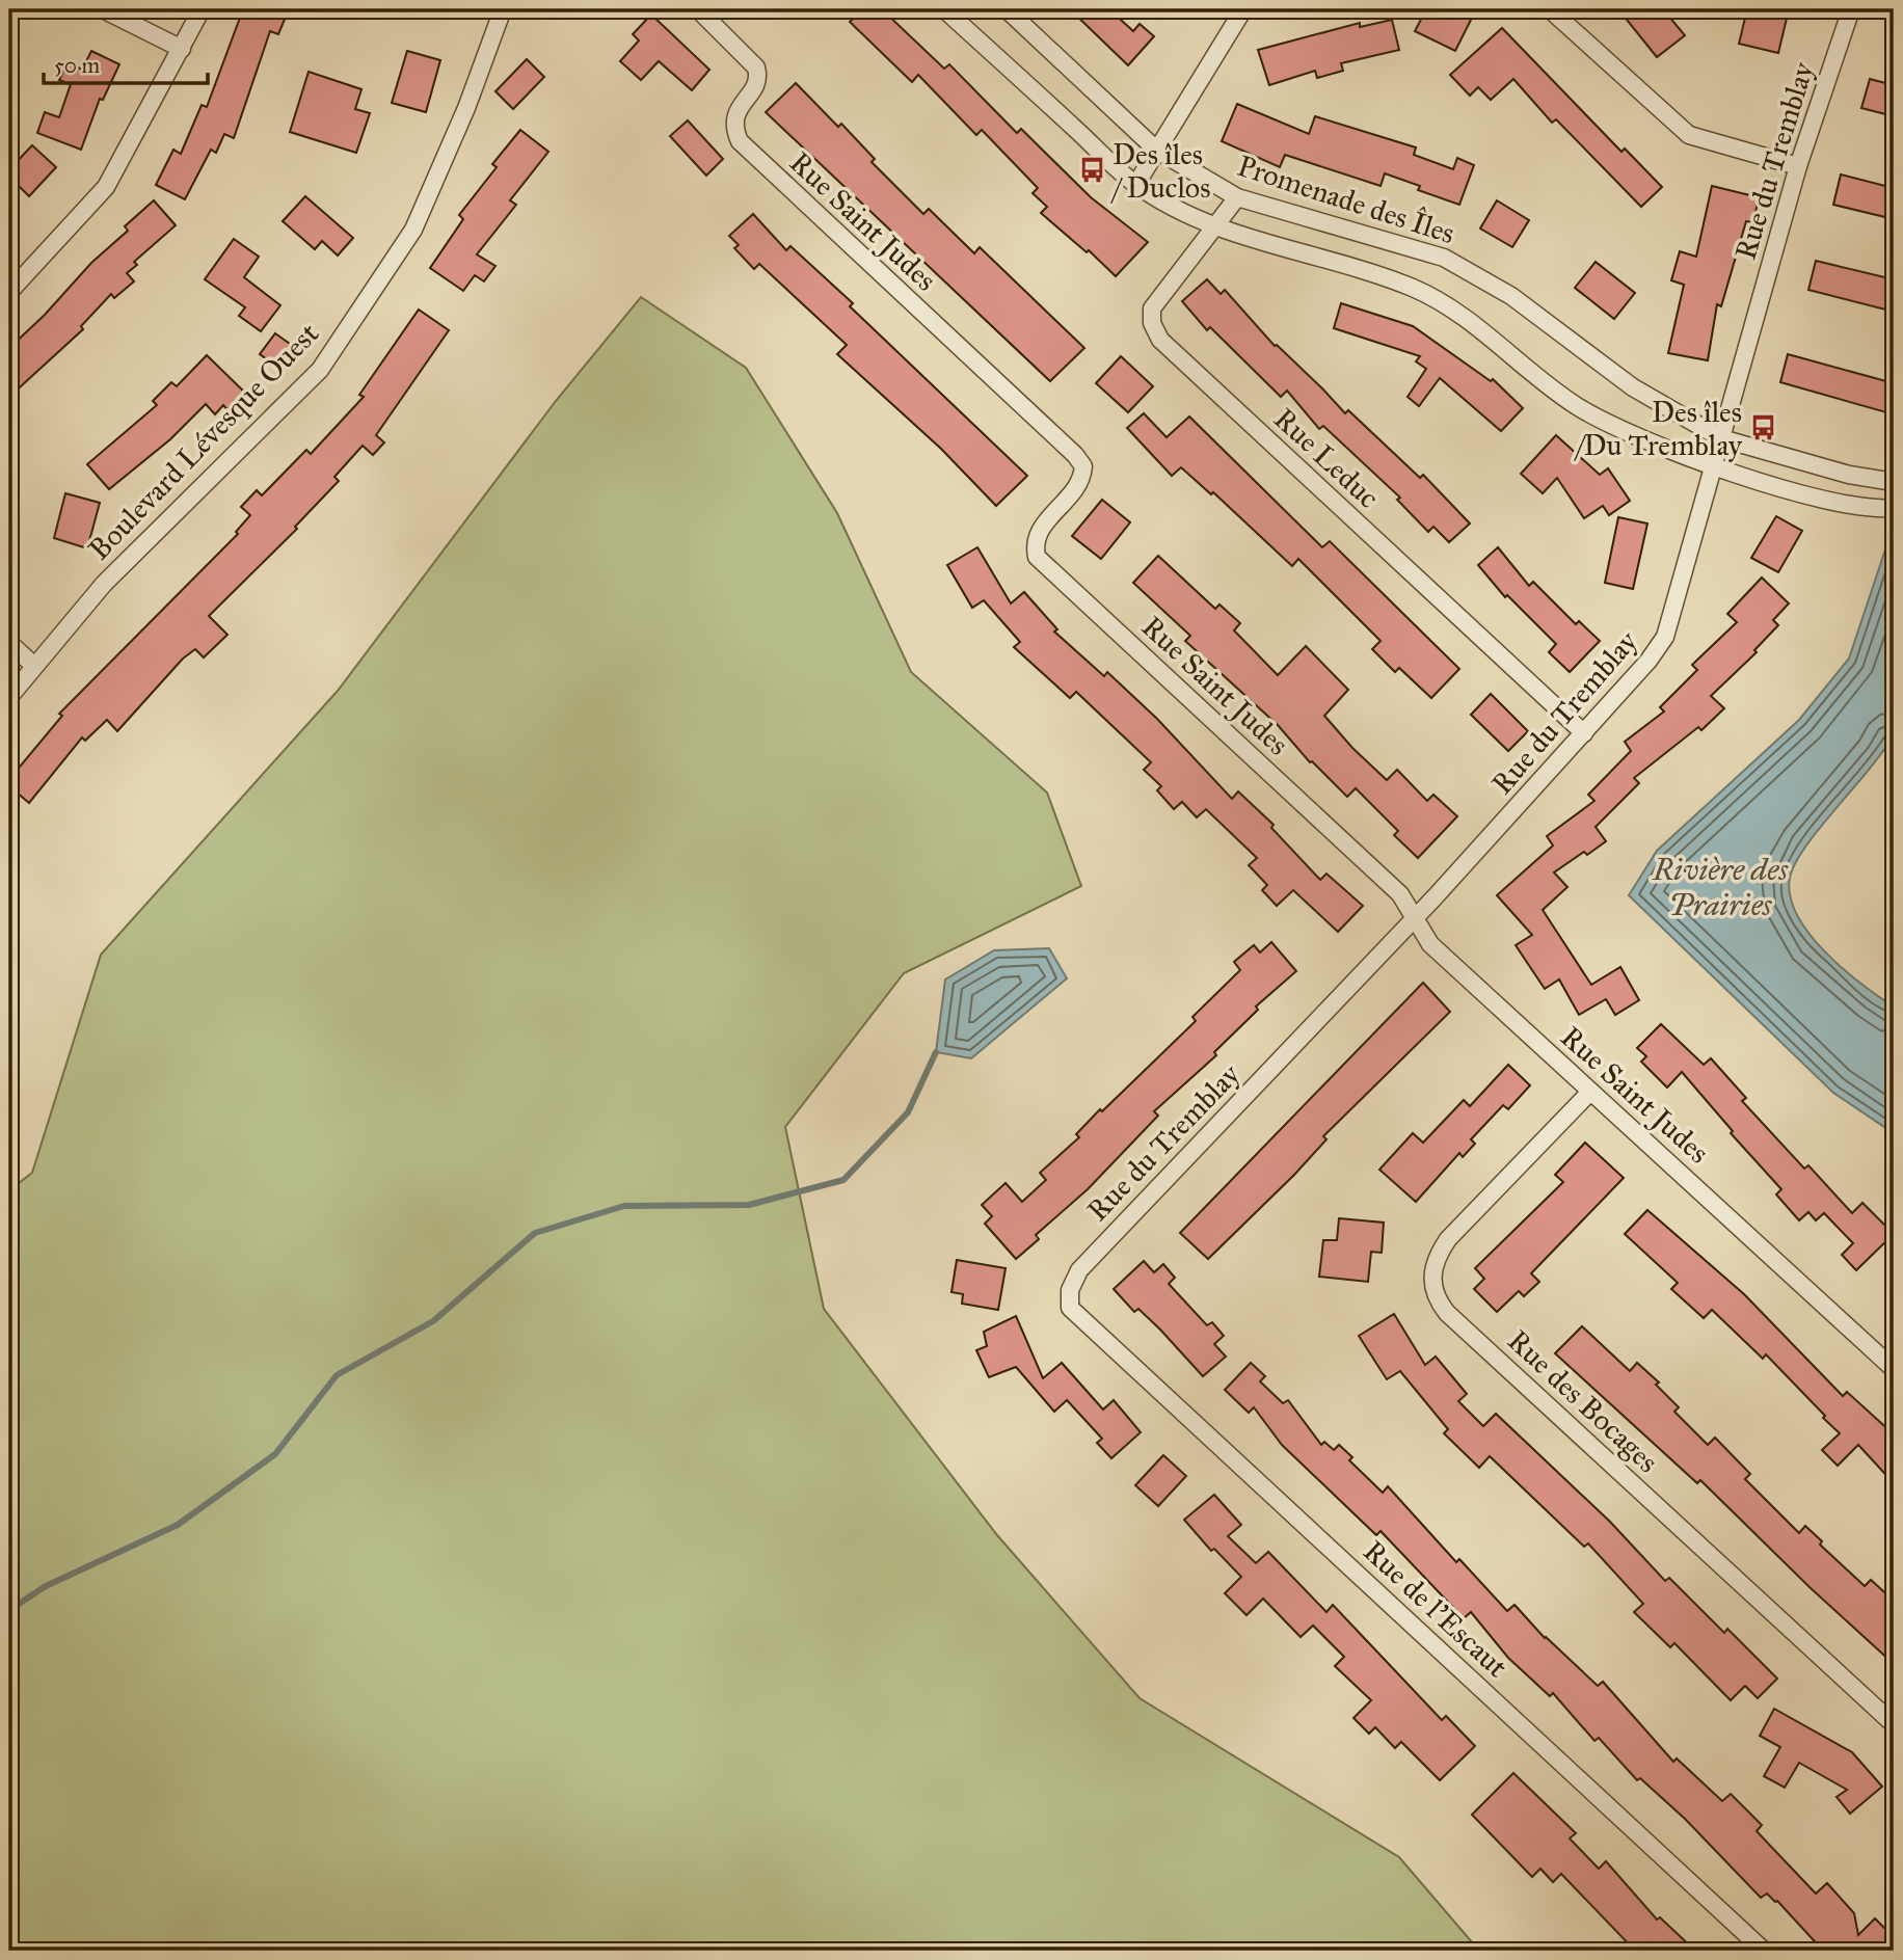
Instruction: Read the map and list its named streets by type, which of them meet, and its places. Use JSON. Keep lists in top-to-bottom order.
{
  "streets": {
    "street": [
      "Rue du Tremblay",
      "Promenade des Îles",
      "Rue Saint Judes",
      "Boulevard Lévesque Ouest",
      "Rue Leduc",
      "Rue des Bocages",
      "Rue de l'Escaut"
    ]
  },
  "crossings": [
    ["Rue du Tremblay", "Promenade des Îles"],
    ["Rue du Tremblay", "Rue Saint Judes"],
    ["Rue du Tremblay", "Rue Leduc"],
    ["Rue du Tremblay", "Rue de l'Escaut"],
    ["Promenade des Îles", "Rue Leduc"],
    ["Rue Saint Judes", "Rue des Bocages"]
  ],
  "water": ["Rivière des Prairies"],
  "places": {
    "bus stop": ["Des îles / Duclos", "Des îles /Du Tremblay"]
  },
  "scale_bar": "50 m"
}
